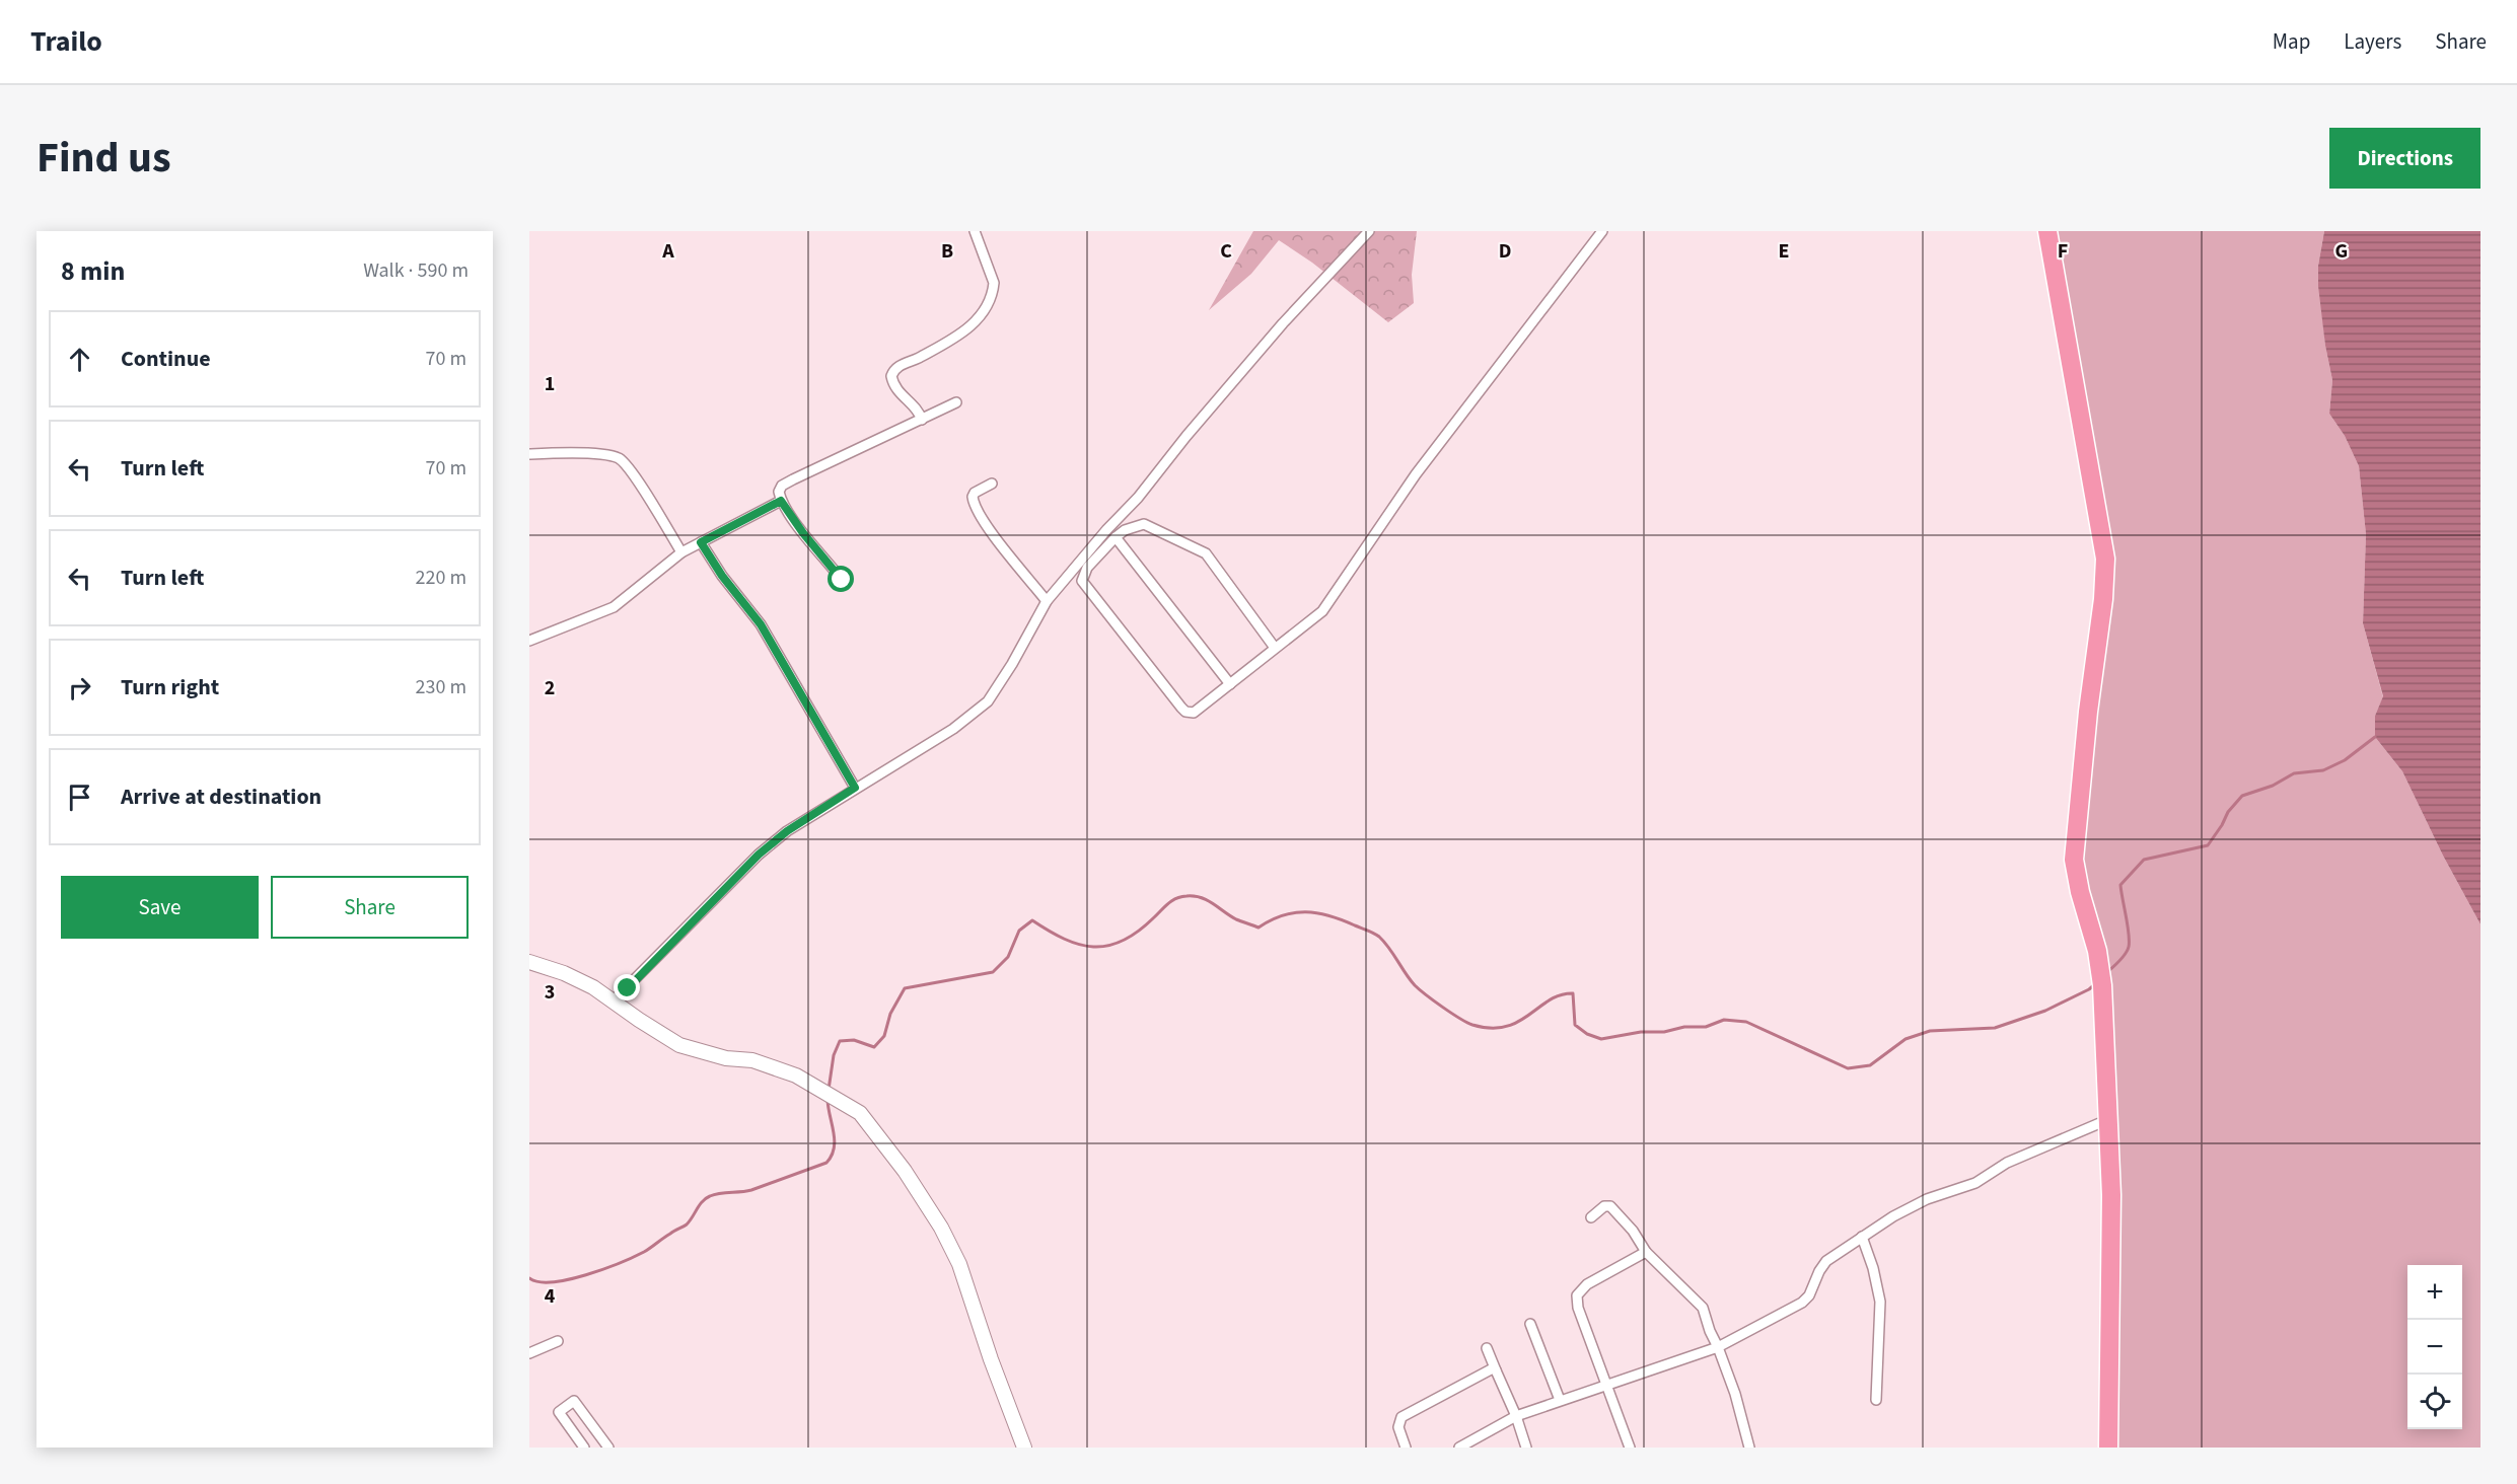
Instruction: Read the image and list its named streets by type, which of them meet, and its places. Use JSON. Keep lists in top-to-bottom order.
{
  "page": {
    "header": "Trailo",
    "nav": ["Map", "Layers", "Share"],
    "title": "Find us",
    "buttons": [
      "Directions",
      ["Save", "Share"]
    ],
    "heading": ["8 min", "Walk · 590 m"],
    "list": [
      ["Continue", "70 m"],
      ["Turn left", "70 m"],
      ["Turn left", "220 m"],
      ["Turn right", "230 m"],
      "Arrive at destination"
    ],
    "map_buttons": ["+", "−"]
  },
  "grid": {
    "columns": [
      "A",
      "B",
      "C",
      "D",
      "E",
      "F",
      "G"
    ],
    "rows": [
      "1",
      "2",
      "3",
      "4"
    ]
  }
}
